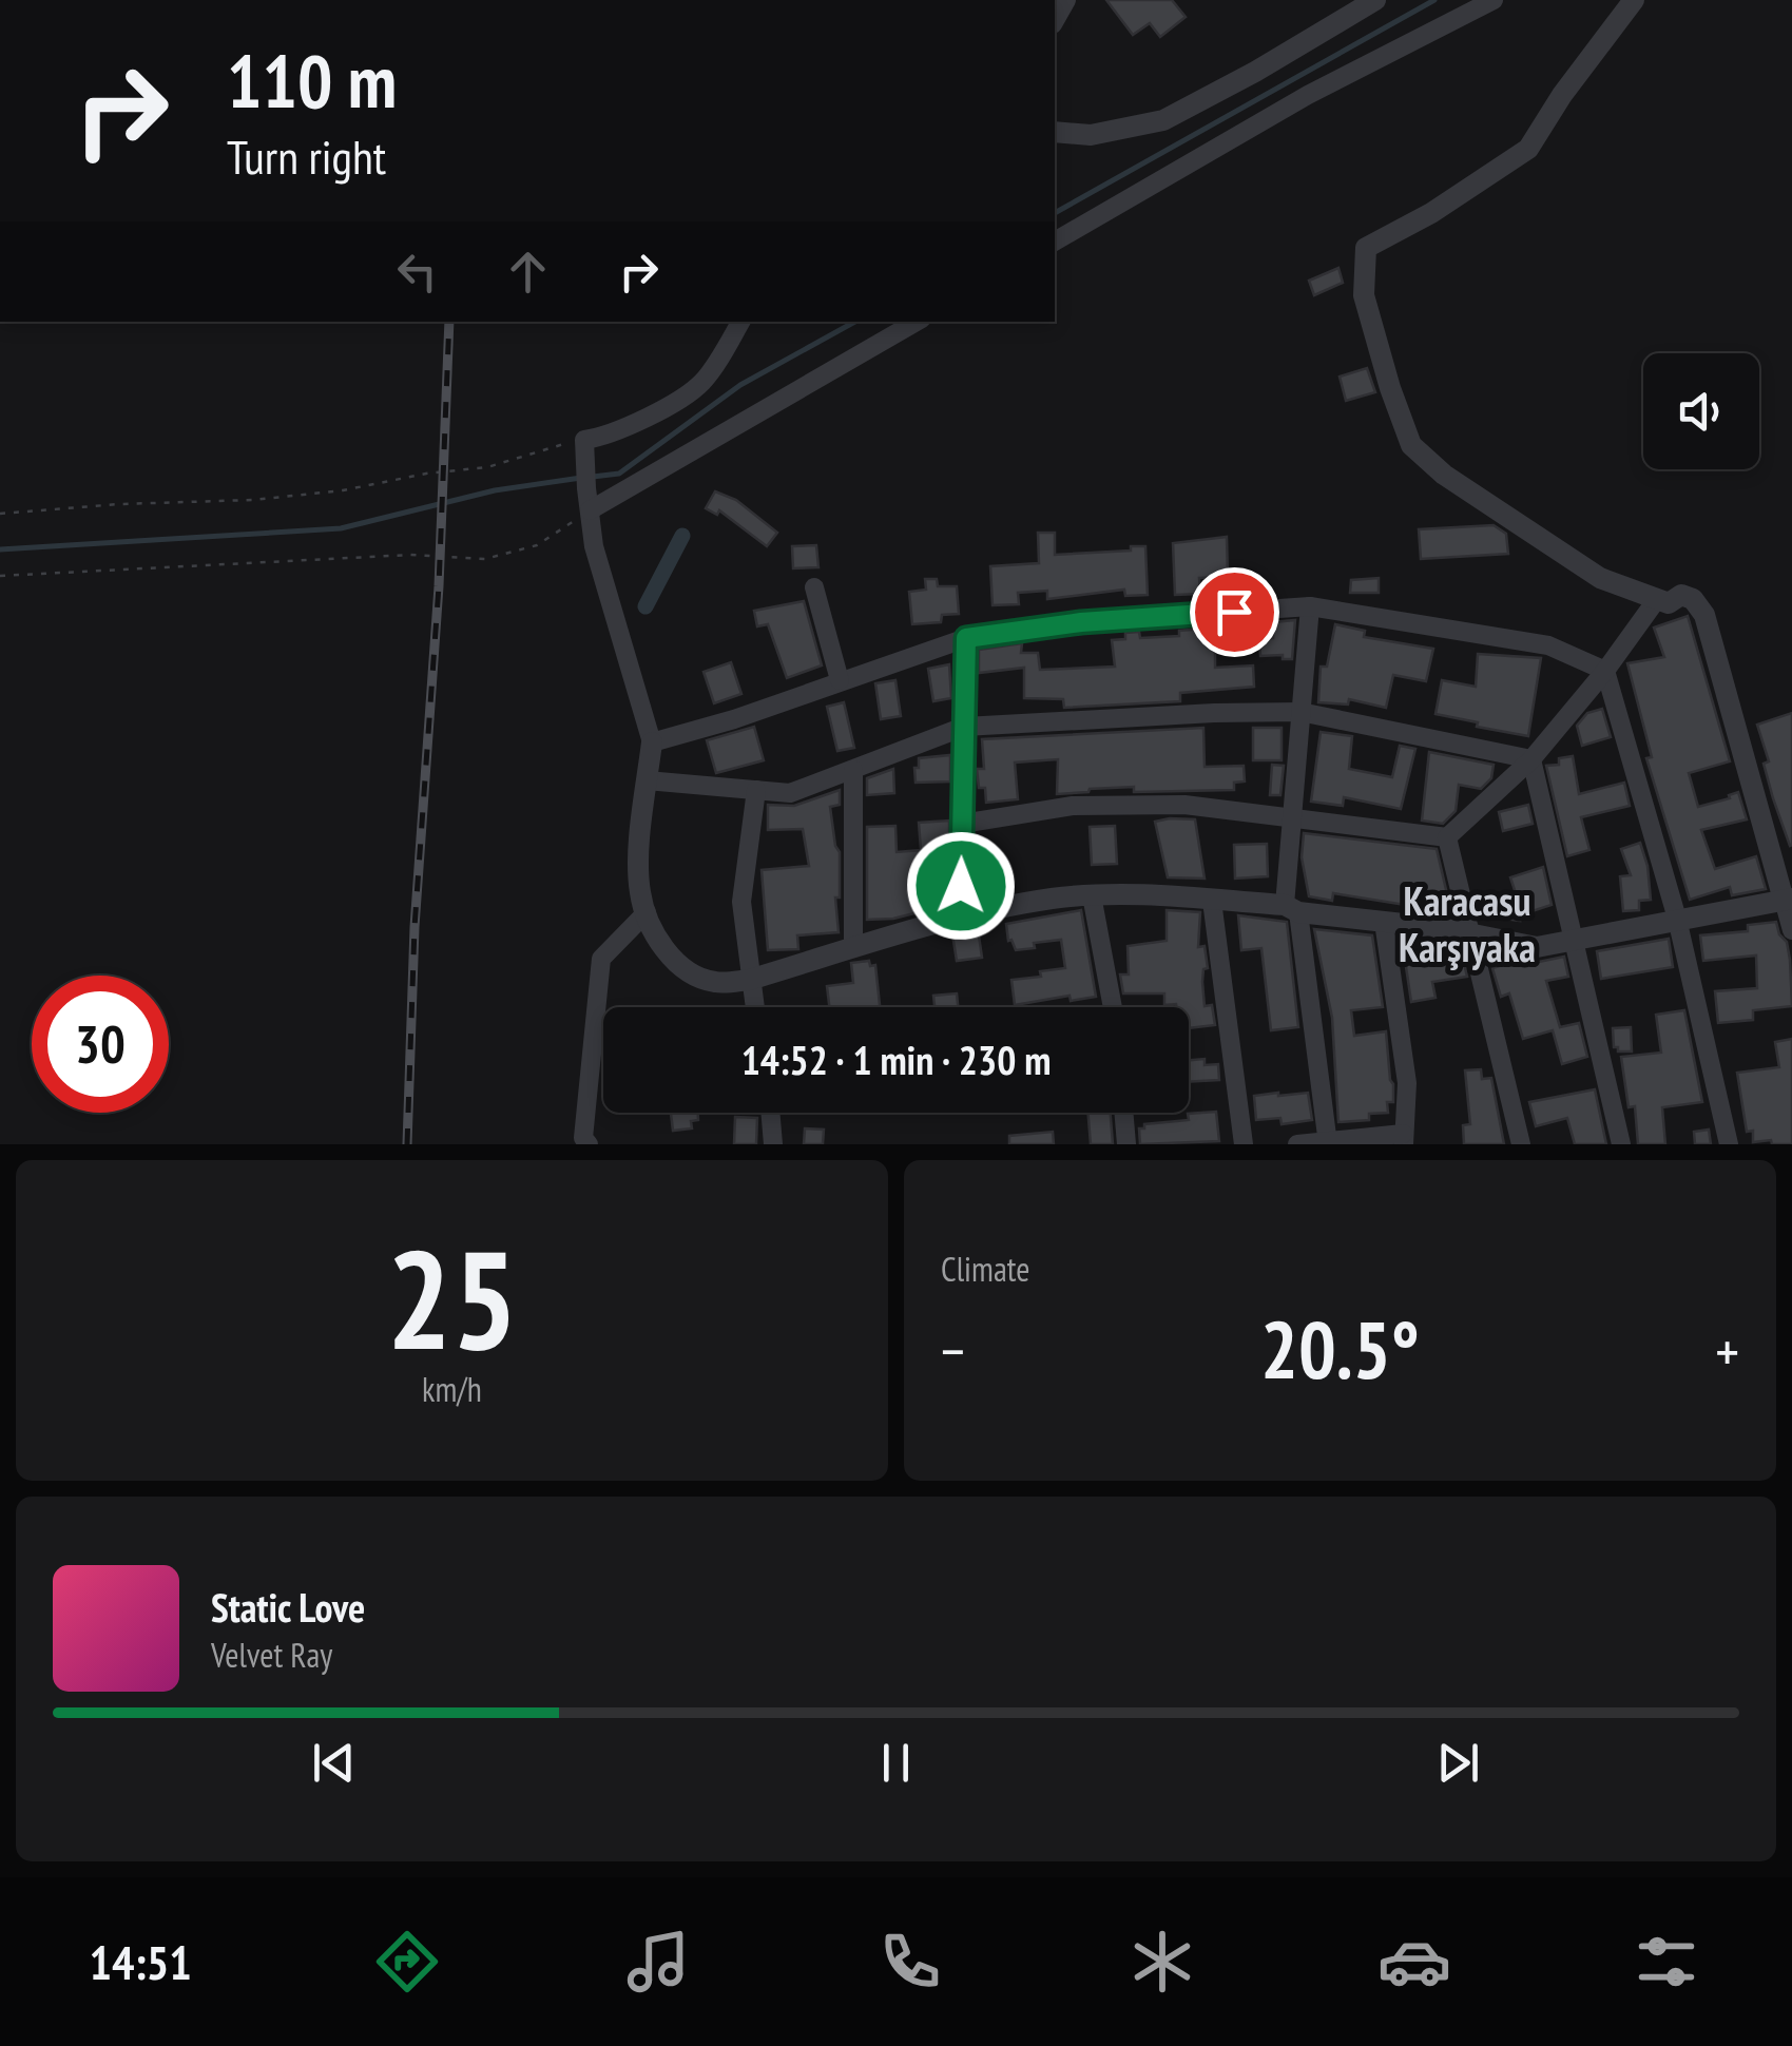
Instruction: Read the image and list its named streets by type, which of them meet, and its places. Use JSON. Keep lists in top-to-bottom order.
{
  "districts": ["Karacasu Karşıyaka"],
  "page": {
    "turn": ["110 m", "Turn right"],
    "limit": "30",
    "trip": "14:52 · 1 min · 230 m",
    "tile": [
      ["25", "km/h"],
      "Climate"
    ],
    "heat": ["−", "20.5°", "+"],
    "song": ["Static Love", "Velvet Ray"],
    "tabs": "14:51"
  }
}
